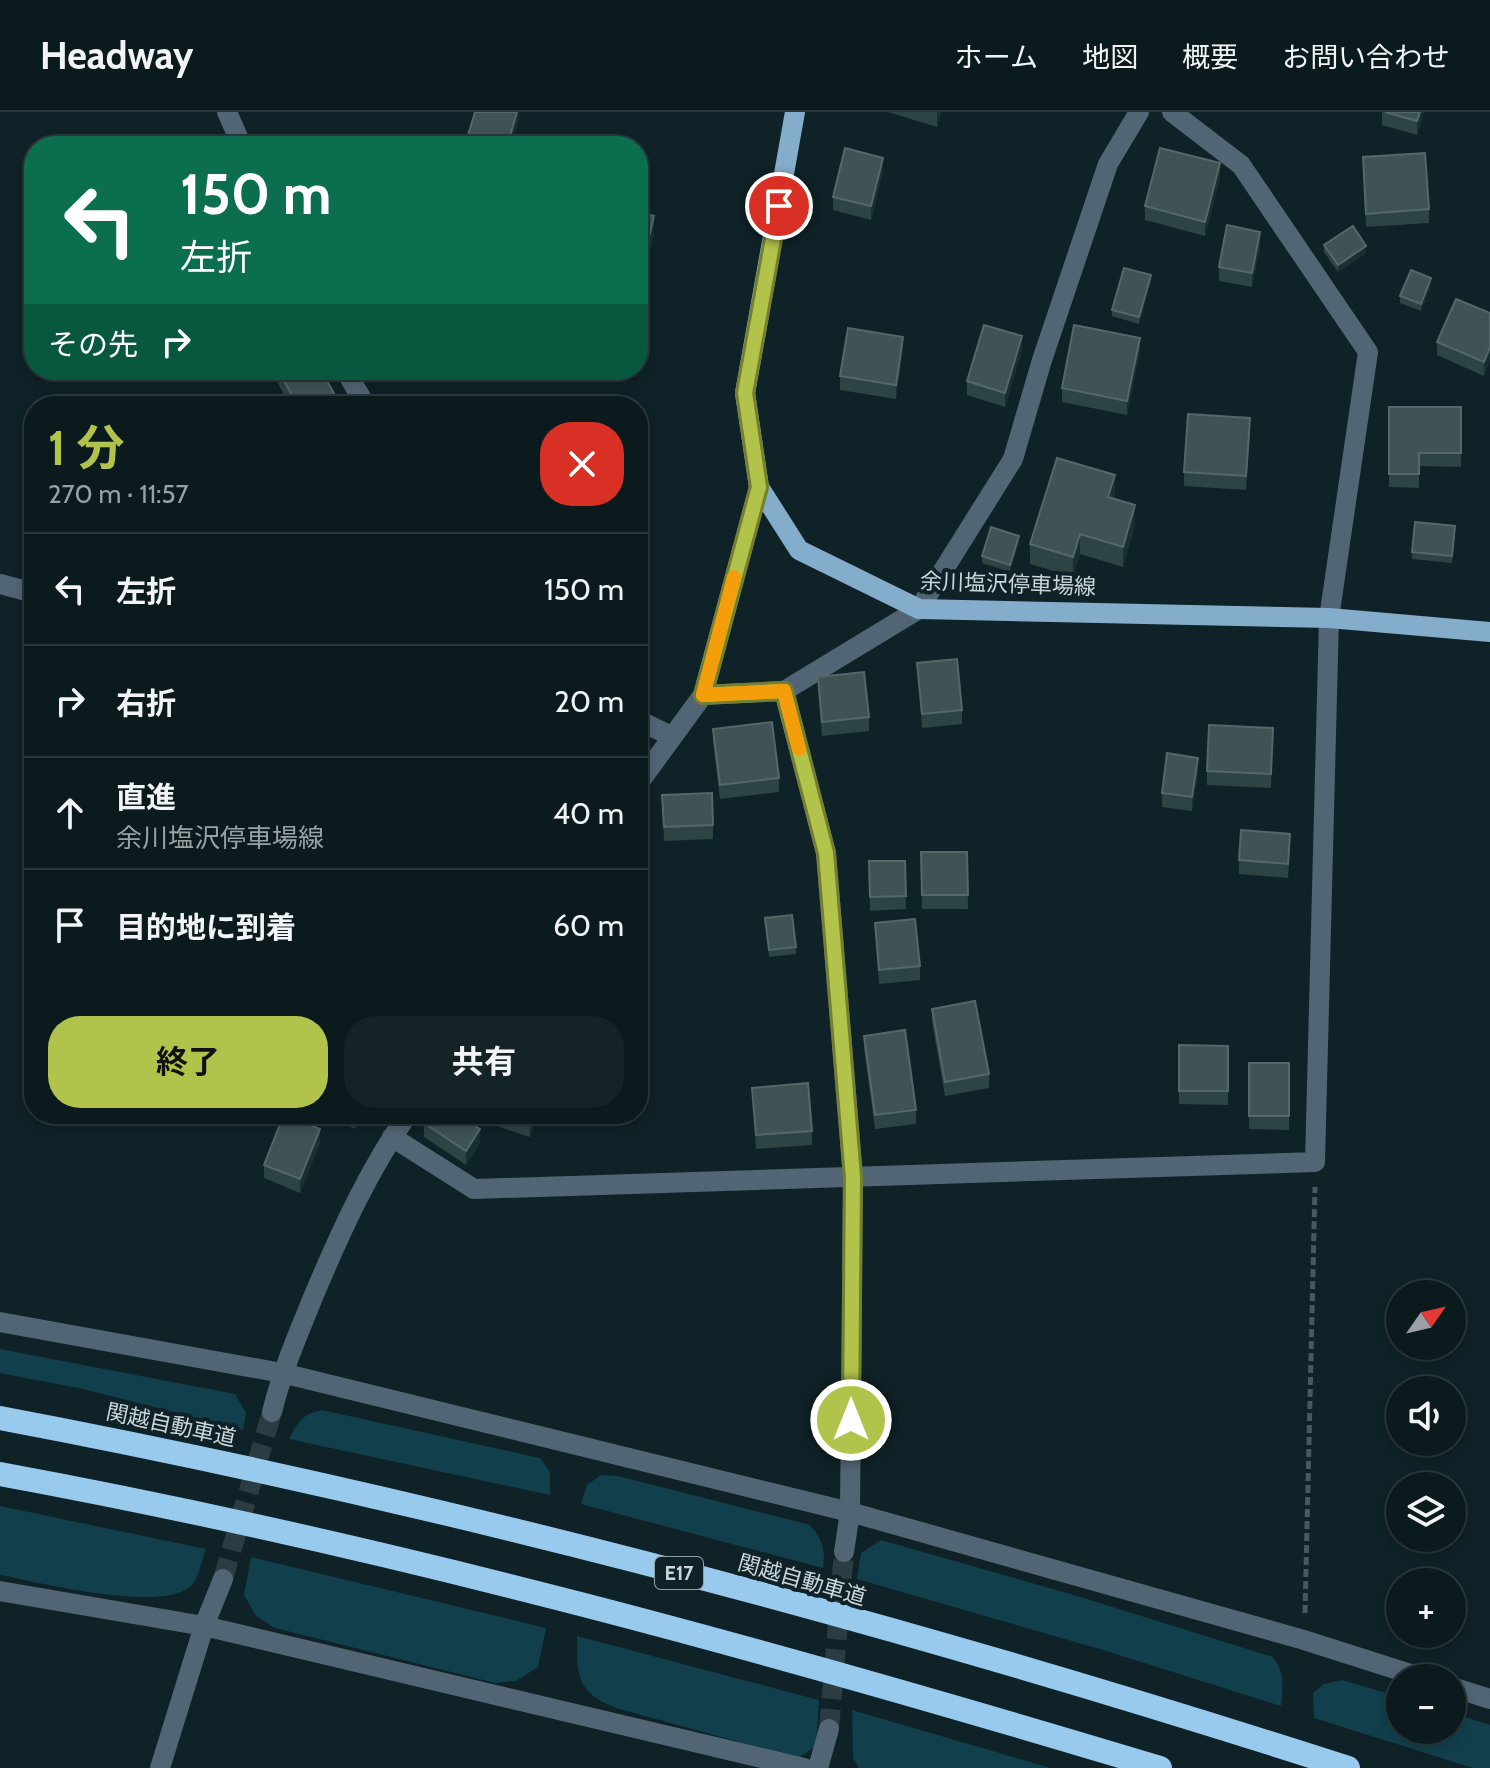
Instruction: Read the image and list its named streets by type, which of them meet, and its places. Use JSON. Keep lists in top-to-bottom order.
{
  "streets": {
    "highway": ["関越自動車道", "E17"],
    "main road": ["余川塩沢停車場線"]
  },
  "north": "top right",
  "page": {
    "header": "Headway",
    "nav": [
      "ホーム",
      "地図",
      "概要",
      "お問い合わせ"
    ],
    "turn": ["150 m", "左折"],
    "then": "その先",
    "heading": ["1 分", "270 m · 11:57"],
    "list": [
      {
        "name": "左折",
        "value": "150 m"
      },
      {
        "name": "右折",
        "value": "20 m"
      },
      {
        "name": "直進",
        "note": "余川塩沢停車場線",
        "value": "40 m"
      },
      {
        "name": "目的地に到着",
        "value": "60 m"
      }
    ],
    "buttons": ["終了", "共有"],
    "map_buttons": ["+", "−"]
  }
}
